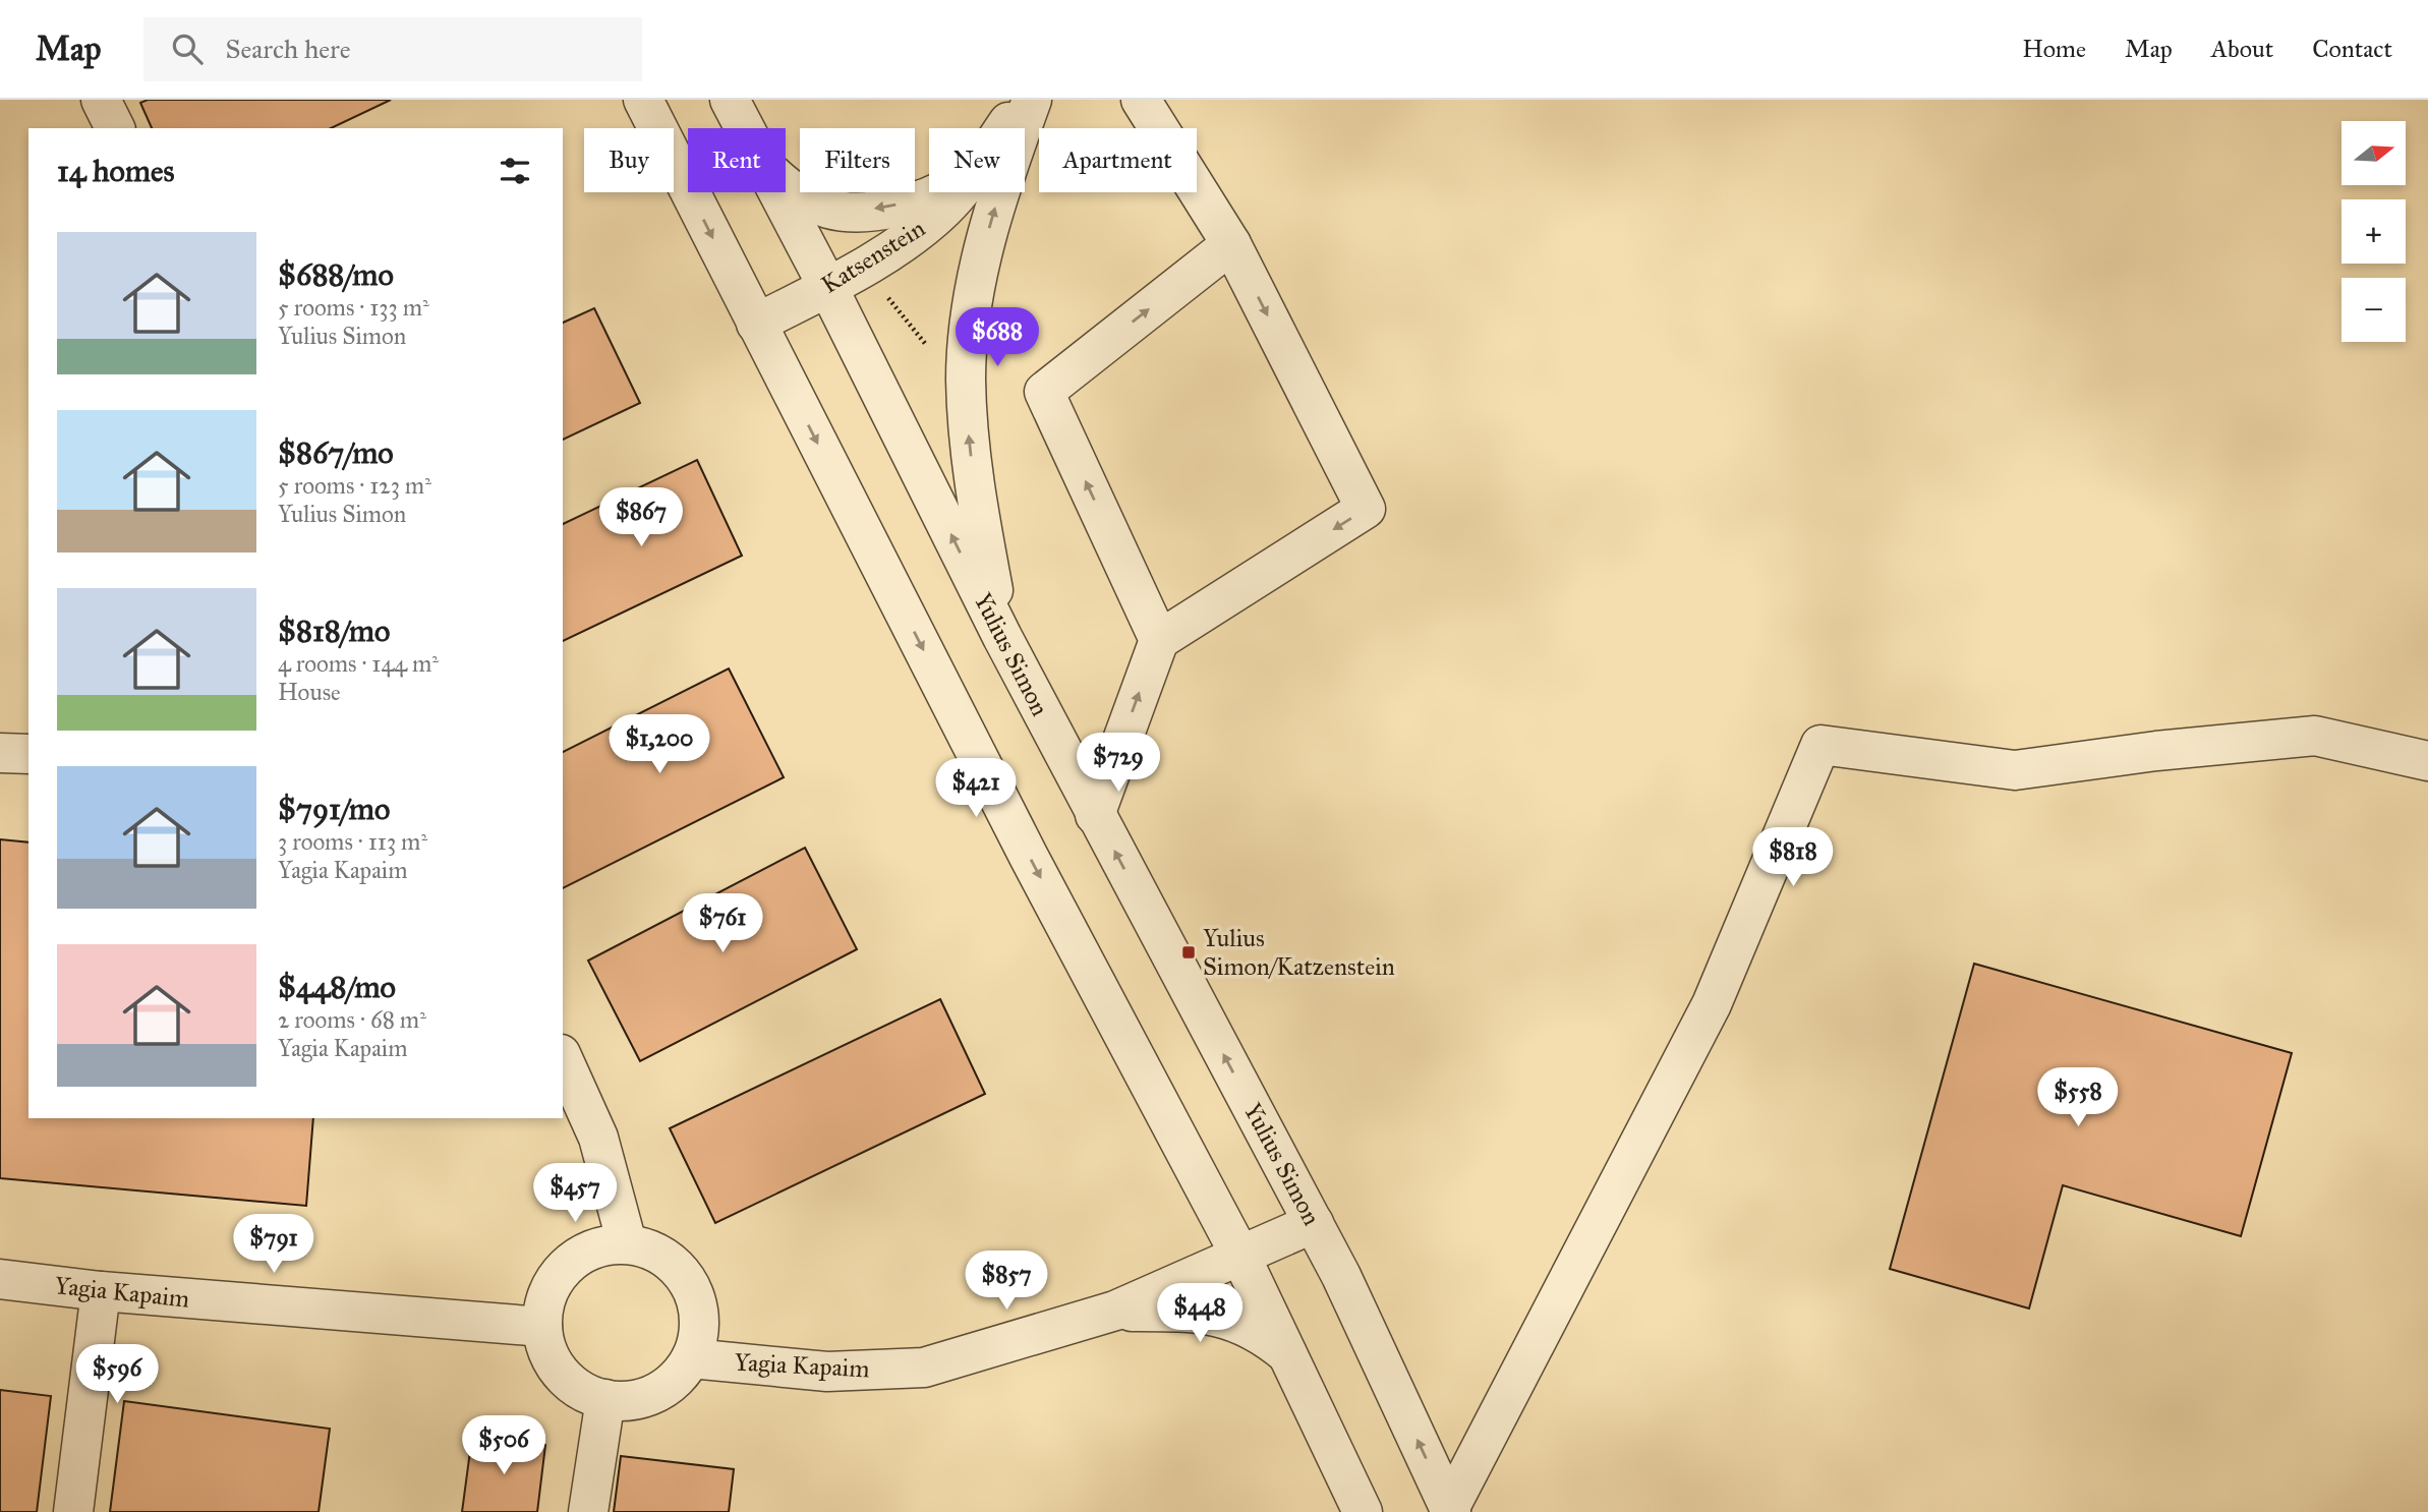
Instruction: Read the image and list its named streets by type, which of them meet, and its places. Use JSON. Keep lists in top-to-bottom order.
{
  "streets": {
    "street": ["Katsenstein", "Yulius Simon", "Yagia Kapaim"]
  },
  "crossings": [
    ["Katsenstein", "Yulius Simon"],
    ["Yulius Simon", "Yagia Kapaim"]
  ],
  "places": {
    "transit": ["Yulius Simon/Katzenstein"]
  },
  "north": "right",
  "page": {
    "header": "Map",
    "search": "Search here",
    "nav": [
      "Home",
      "Map",
      "About",
      "Contact"
    ],
    "map_buttons": ["+", "−"],
    "chip": [
      "Buy",
      "Rent",
      "Filters",
      "New",
      "Apartment"
    ],
    "heading": "14 homes",
    "list": [
      {
        "name": "$688/mo",
        "note": "5 rooms · 133 m² · Yulius Simon"
      },
      {
        "name": "$867/mo",
        "note": "5 rooms · 123 m² · Yulius Simon"
      },
      {
        "name": "$818/mo",
        "note": "4 rooms · 144 m² · House"
      },
      {
        "name": "$791/mo",
        "note": "3 rooms · 113 m² · Yagia Kapaim"
      },
      {
        "name": "$448/mo",
        "note": "2 rooms · 68 m² · Yagia Kapaim"
      }
    ],
    "price": [
      "$688",
      "$867",
      "$1,200",
      "$729",
      "$421",
      "$818",
      "$761",
      "$558",
      "$457",
      "$791",
      "$857",
      "$448",
      "$596",
      "$506"
    ]
  }
}
